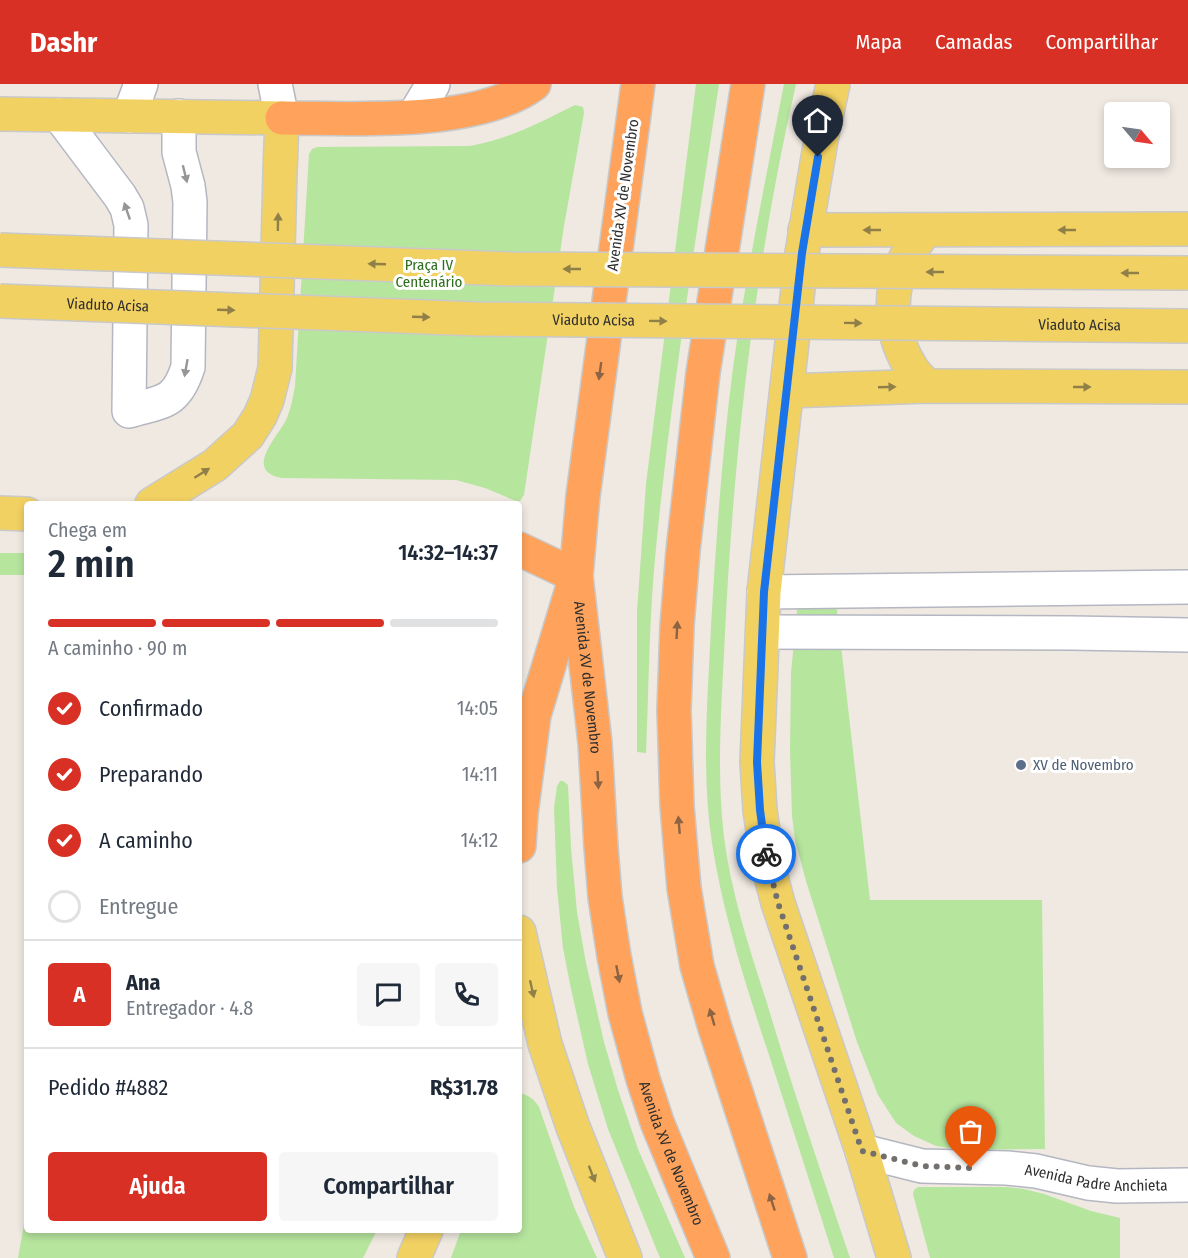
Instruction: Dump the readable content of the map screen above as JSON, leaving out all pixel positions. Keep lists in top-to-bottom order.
{
  "streets": {
    "highway": ["Avenida XV de Novembro"],
    "main road": ["Viaduto Acisa"],
    "street": ["Avenida Padre Anchieta"]
  },
  "parks": ["Praça IV Centenário"],
  "places": ["XV de Novembro"],
  "north": "bottom right",
  "page": {
    "header": "Dashr",
    "nav": ["Mapa", "Camadas", "Compartilhar"],
    "heading": ["2 min", "Chega em", "14:32–14:37"],
    "panel": [
      "Ana",
      "Entregador · 4.8",
      "Pedido #4882",
      "R$31.78"
    ],
    "bar": "A caminho · 90 m",
    "list": [
      ["Confirmado", "14:05"],
      ["Preparando", "14:11"],
      ["A caminho", "14:12"],
      "Entregue"
    ],
    "round": "A",
    "buttons": ["Ajuda", "Compartilhar"]
  }
}
